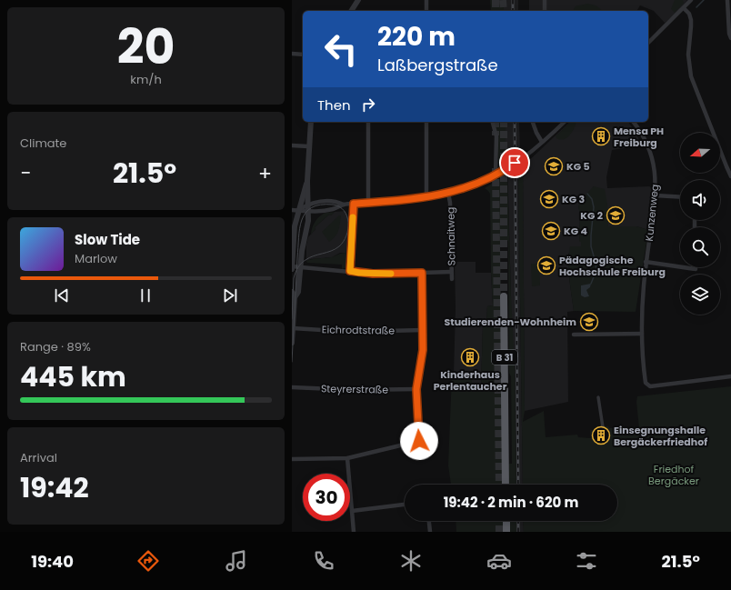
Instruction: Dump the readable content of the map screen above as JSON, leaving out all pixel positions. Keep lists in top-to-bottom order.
{
  "streets": {
    "highway": ["B 31"],
    "street": [
      "Kunzenweg",
      "Schnaitweg",
      "Eichrodtstraße",
      "Steyrerstraße"
    ]
  },
  "parks": ["Friedhof Bergäcker"],
  "places": {
    "building": ["Mensa PH Freiburg", "Kinderhaus Perlentaucher", "Einsegnungshalle Bergäckerfriedhof"],
    "school or university": [
      "KG 5",
      "KG 3",
      "KG 2",
      "KG 4",
      "Pädagogische Hochschule Freiburg",
      "Studierenden-Wohnheim"
    ]
  },
  "north": "left",
  "page": {
    "tile": [
      ["20", "km/h"],
      "Climate",
      ["Range · 89%", "445 km"],
      ["Arrival", "19:42"]
    ],
    "turn": ["220 m", "Laßbergstraße"],
    "then": "Then",
    "heat": ["−", "21.5°", "+"],
    "song": ["Slow Tide", "Marlow"],
    "limit": "30",
    "trip": "19:42 · 2 min · 620 m",
    "tabs": ["19:40", "21.5°"]
  }
}
